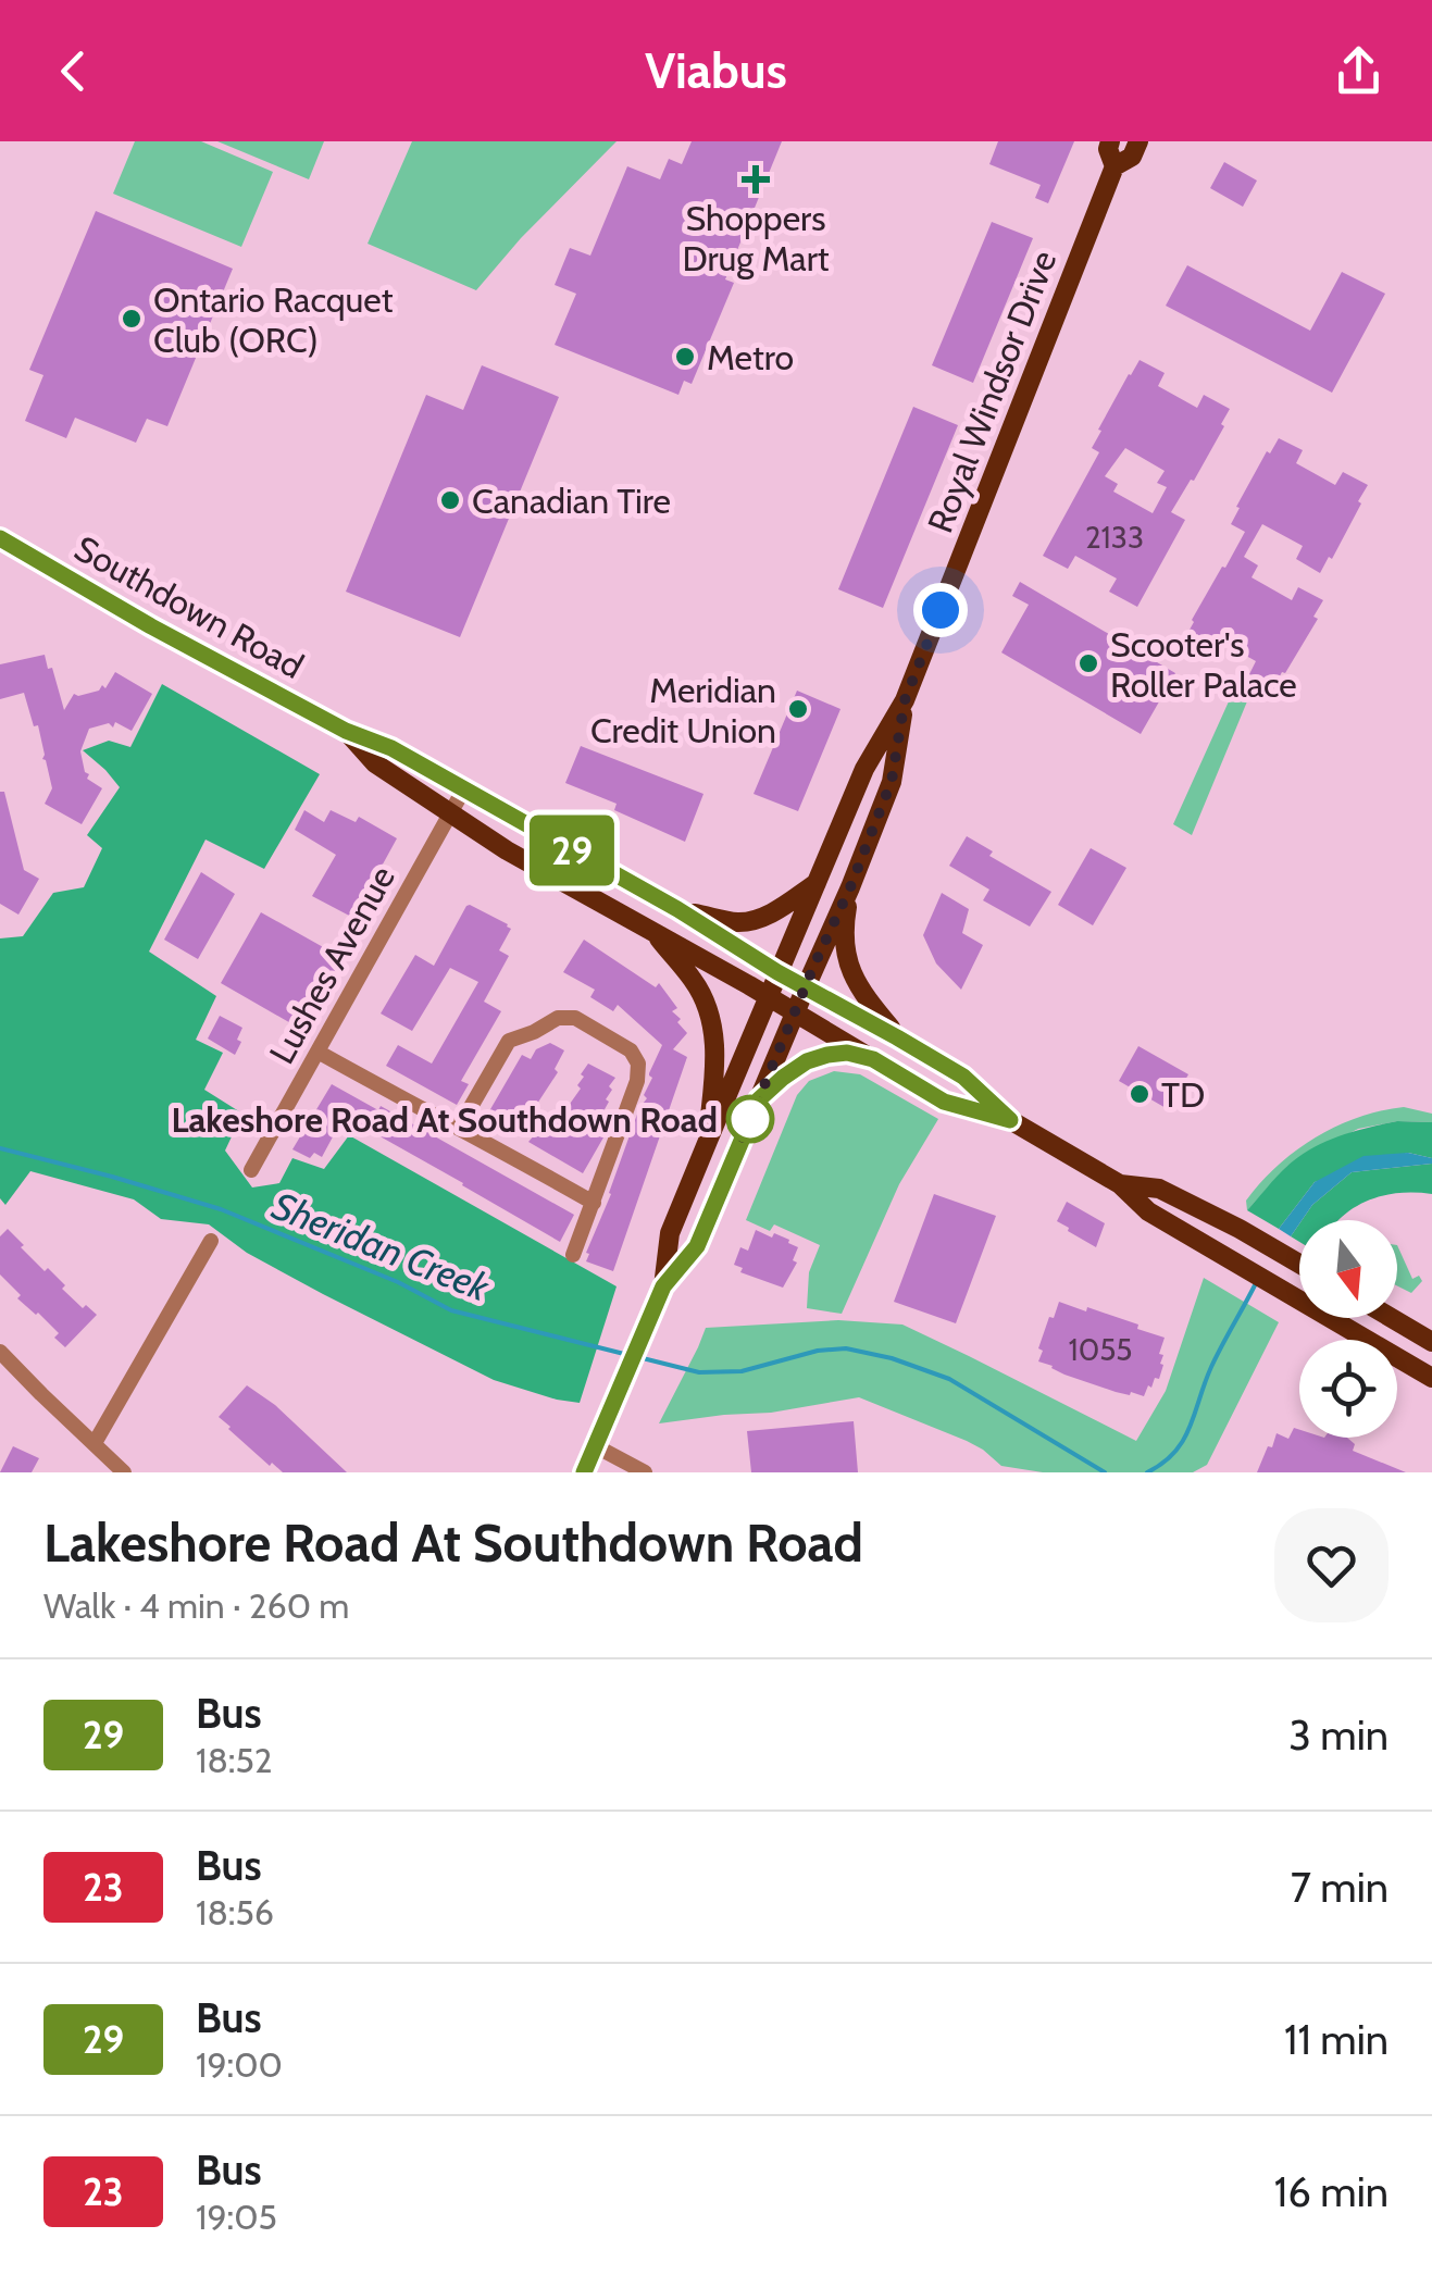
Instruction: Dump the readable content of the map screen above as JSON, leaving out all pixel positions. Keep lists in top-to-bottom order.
{
  "streets": {
    "main road": ["Royal Windsor Drive", "Southdown Road"],
    "street": ["Lushes Avenue"]
  },
  "crossings": [
    ["Royal Windsor Drive", "Southdown Road"],
    ["Southdown Road", "Lushes Avenue"]
  ],
  "water": ["Sheridan Creek"],
  "places": {
    "health": ["Shoppers Drug Mart"],
    "other": [
      "Ontario Racquet Club (ORC)",
      "Metro",
      "Canadian Tire",
      "Scooter's Roller Palace",
      "Meridian Credit Union",
      "TD",
      "Lakeshore Road At Southdown Road"
    ]
  },
  "lines": ["bus line 29"],
  "house_numbers": ["2133", "1055"],
  "north": "bottom",
  "page": {
    "header": "Viabus",
    "on_map": "29",
    "heading": ["Lakeshore Road At Southdown Road", "Walk · 4 min · 260 m"],
    "list": [
      {
        "mark": "29",
        "name": "Bus",
        "note": "18:52",
        "value": "3 min"
      },
      {
        "mark": "23",
        "name": "Bus",
        "note": "18:56",
        "value": "7 min"
      },
      {
        "mark": "29",
        "name": "Bus",
        "note": "19:00",
        "value": "11 min"
      },
      {
        "mark": "23",
        "name": "Bus",
        "note": "19:05",
        "value": "16 min"
      }
    ]
  }
}
